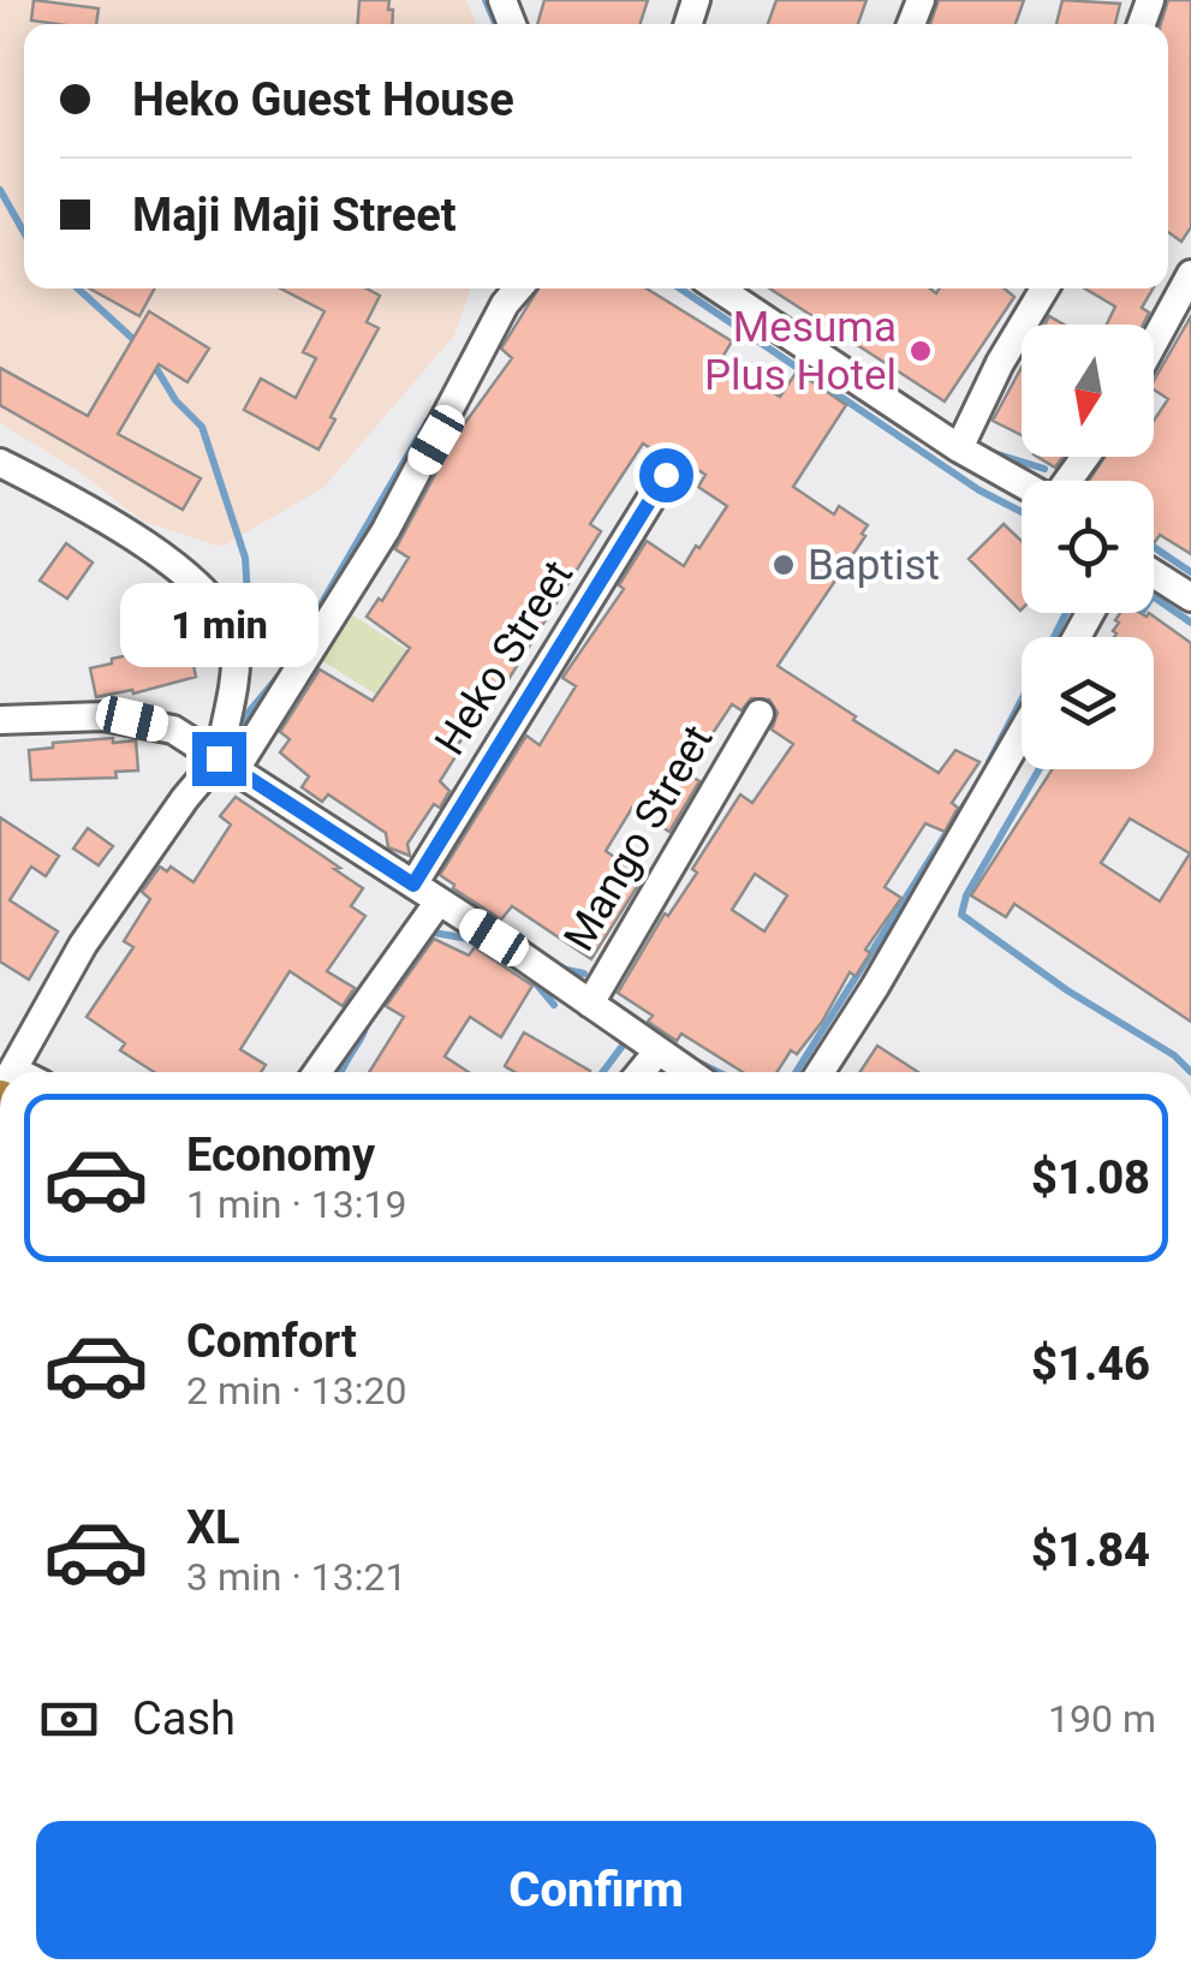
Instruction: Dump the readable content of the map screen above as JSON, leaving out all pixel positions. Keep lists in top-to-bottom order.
{
  "streets": {
    "street": ["Heko Street", "Mango Street"]
  },
  "places": ["Mesuma Plus Hotel", "Baptist"],
  "north": "bottom",
  "page": {
    "banner": ["Heko Guest House", "Maji Maji Street"],
    "bubble": "1 min",
    "list": [
      {
        "name": "Economy",
        "note": "1 min · 13:19",
        "value": "$1.08"
      },
      {
        "name": "Comfort",
        "note": "2 min · 13:20",
        "value": "$1.46"
      },
      {
        "name": "XL",
        "note": "3 min · 13:21",
        "value": "$1.84"
      }
    ],
    "pay": ["Cash", "190 m"],
    "buttons": "Confirm"
  }
}
